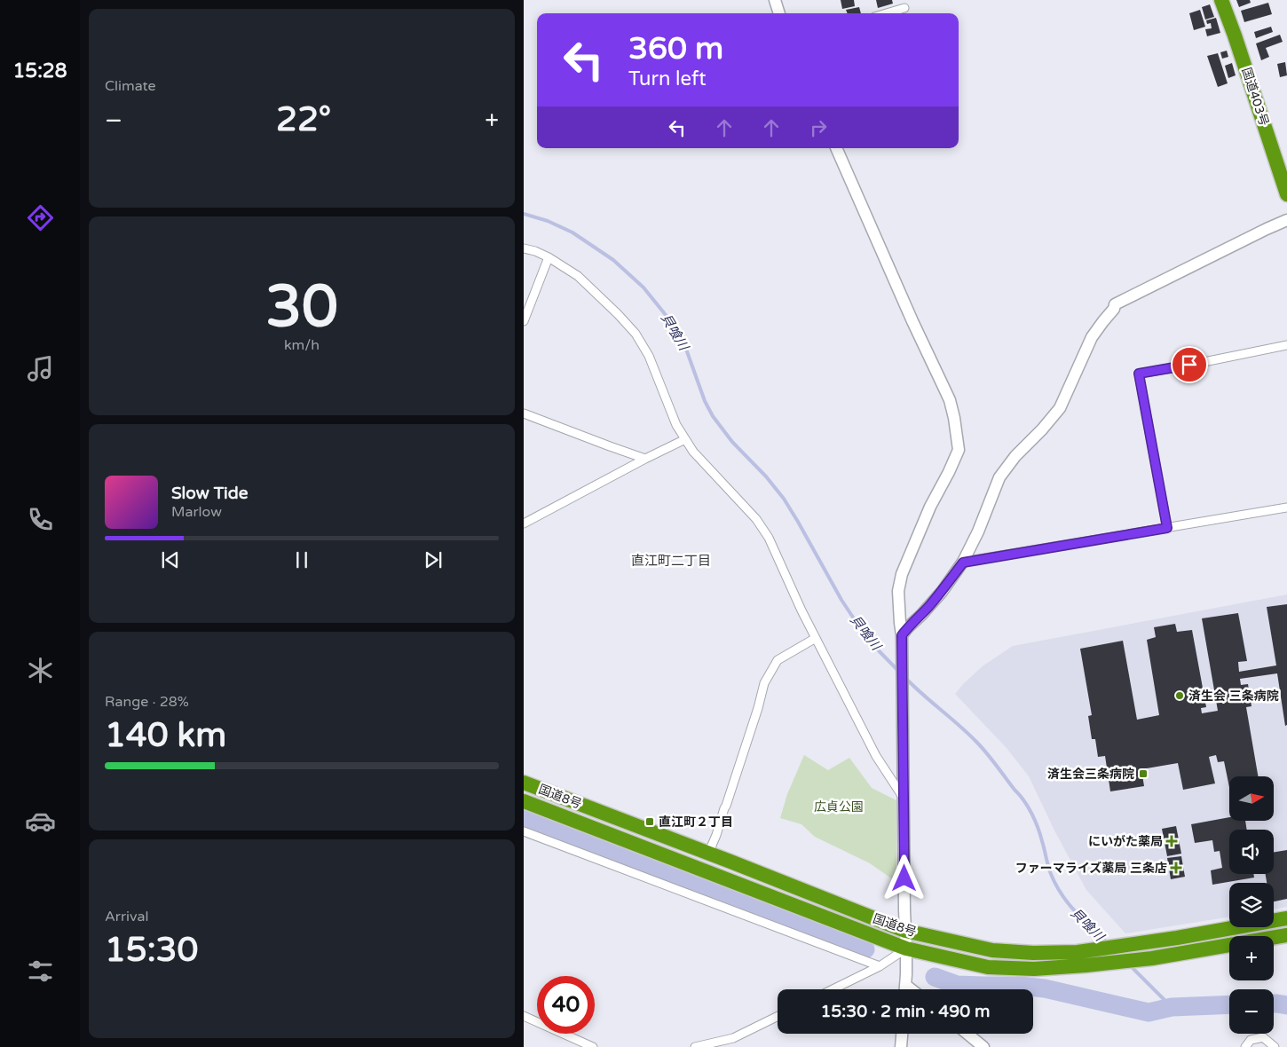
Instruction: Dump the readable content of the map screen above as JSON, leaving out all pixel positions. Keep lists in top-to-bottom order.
{
  "streets": {
    "highway": ["国道403号", "国道8号"]
  },
  "districts": ["直江町二丁目"],
  "water": ["貝喰川"],
  "parks": ["広貞公園"],
  "places": {
    "other": ["済生会 三条病院"],
    "transit": ["済生会三条病院", "直江町２丁目"],
    "health": ["にいがた薬局", "ファーマライズ薬局 三条店"]
  },
  "north": "right",
  "page": {
    "tabs": "15:28",
    "tile": [
      "Climate",
      ["30", "km/h"],
      ["Range · 28%", "140 km"],
      ["Arrival", "15:30"]
    ],
    "turn": ["360 m", "Turn left"],
    "heat": ["−", "22°", "+"],
    "song": ["Slow Tide", "Marlow"],
    "map_buttons": ["+", "−"],
    "limit": "40",
    "trip": "15:30 · 2 min · 490 m"
  }
}
